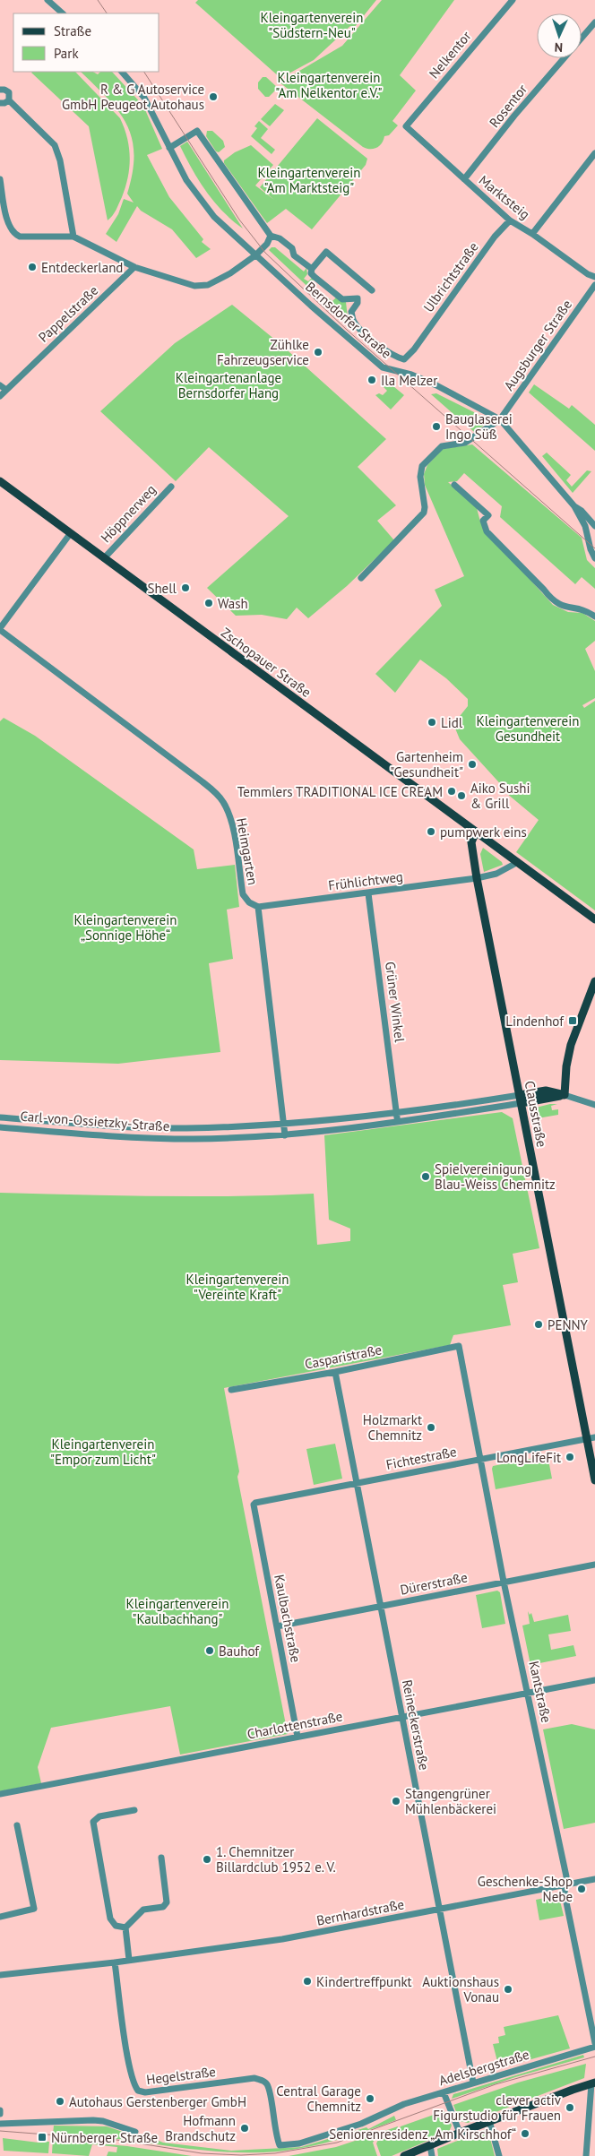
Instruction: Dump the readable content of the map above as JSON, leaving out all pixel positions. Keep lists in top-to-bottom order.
{
  "streets": {
    "main road": ["Zschopauer Straße", "Clausstraße", "Carl-von-Ossietzky-Straße"],
    "street": [
      "Nelkentor",
      "Rosentor",
      "Marktsteig",
      "Ulbrichtstraße",
      "Pappelstraße",
      "Bernsdorfer Straße",
      "Augsburger Straße",
      "Höppnerweg",
      "Heimgarten",
      "Frühlichtweg",
      "Grüner Winkel",
      "Casparistraße",
      "Fichtestraße",
      "Dürerstraße",
      "Kaulbachstraße",
      "Kantstraße",
      "Charlottenstraße",
      "Reineckerstraße",
      "Bernhardstraße",
      "Adelsbergstraße",
      "Hegelstraße"
    ]
  },
  "crossings": [
    ["Nelkentor", "Marktsteig"],
    ["Rosentor", "Marktsteig"],
    ["Marktsteig", "Ulbrichtstraße"],
    ["Ulbrichtstraße", "Bernsdorfer Straße"],
    ["Bernsdorfer Straße", "Augsburger Straße"],
    ["Höppnerweg", "Zschopauer Straße"],
    ["Zschopauer Straße", "Clausstraße"],
    ["Heimgarten", "Frühlichtweg"],
    ["Frühlichtweg", "Grüner Winkel"],
    ["Frühlichtweg", "Clausstraße"],
    ["Grüner Winkel", "Carl-von-Ossietzky-Straße"],
    ["Clausstraße", "Carl-von-Ossietzky-Straße"],
    ["Clausstraße", "Fichtestraße"],
    ["Casparistraße", "Kantstraße"],
    ["Casparistraße", "Reineckerstraße"],
    ["Fichtestraße", "Kaulbachstraße"],
    ["Fichtestraße", "Kantstraße"],
    ["Fichtestraße", "Reineckerstraße"],
    ["Dürerstraße", "Kaulbachstraße"],
    ["Dürerstraße", "Kantstraße"],
    ["Dürerstraße", "Reineckerstraße"],
    ["Kaulbachstraße", "Charlottenstraße"],
    ["Kantstraße", "Charlottenstraße"],
    ["Kantstraße", "Bernhardstraße"],
    ["Charlottenstraße", "Reineckerstraße"],
    ["Reineckerstraße", "Bernhardstraße"],
    ["Reineckerstraße", "Adelsbergstraße"],
    ["Bernhardstraße", "Hegelstraße"],
    ["Adelsbergstraße", "Hegelstraße"]
  ],
  "parks": [
    "Kleingartenverein \"Südstern-Neu\"",
    "Kleingartenverein \"Am Nelkentor e.V.\"",
    "Kleingartenverein \"Am Marktsteig\"",
    "Kleingartenanlage Bernsdorfer Hang",
    "Kleingartenverein Gesundheit",
    "Kleingartenverein „Sonnige Höhe“",
    "Kleingartenverein \"Vereinte Kraft\"",
    "Kleingartenverein \"Empor zum Licht\"",
    "Kleingartenverein \"Kaulbachhang\""
  ],
  "places": {
    "other": [
      "R & G Autoservice GmbH Peugeot Autohaus",
      "Entdeckerland",
      "Zühlke Fahrzeugservice",
      "Ila Melzer",
      "Bauglaserei Ingo Süß",
      "Shell",
      "Wash",
      "Lidl",
      "Gartenheim \"Gesundheit\"",
      "Temmlers TRADITIONAL ICE CREAM",
      "Aiko Sushi & Grill",
      "pumpwerk eins",
      "Spielvereinigung Blau-Weiss Chemnitz",
      "PENNY",
      "Holzmarkt Chemnitz",
      "LongLifeFit",
      "Bauhof",
      "Stangengrüner Mühlenbäckerei",
      "1. Chemnitzer Billardclub 1952 e. V.",
      "Geschenke-Shop Nebe",
      "Kindertreffpunkt",
      "Auktionshaus Vonau",
      "Central Garage Chemnitz",
      "Autohaus Gerstenberger GmbH",
      "clever activ Figurstudio für Frauen",
      "Hofmann Brandschutz",
      "Seniorenresidenz „Am Kirschhof“"
    ],
    "transit": ["Lindenhof", "Nürnberger Straße"]
  },
  "legend": ["Straße", "Park"],
  "north": "bottom"
}
